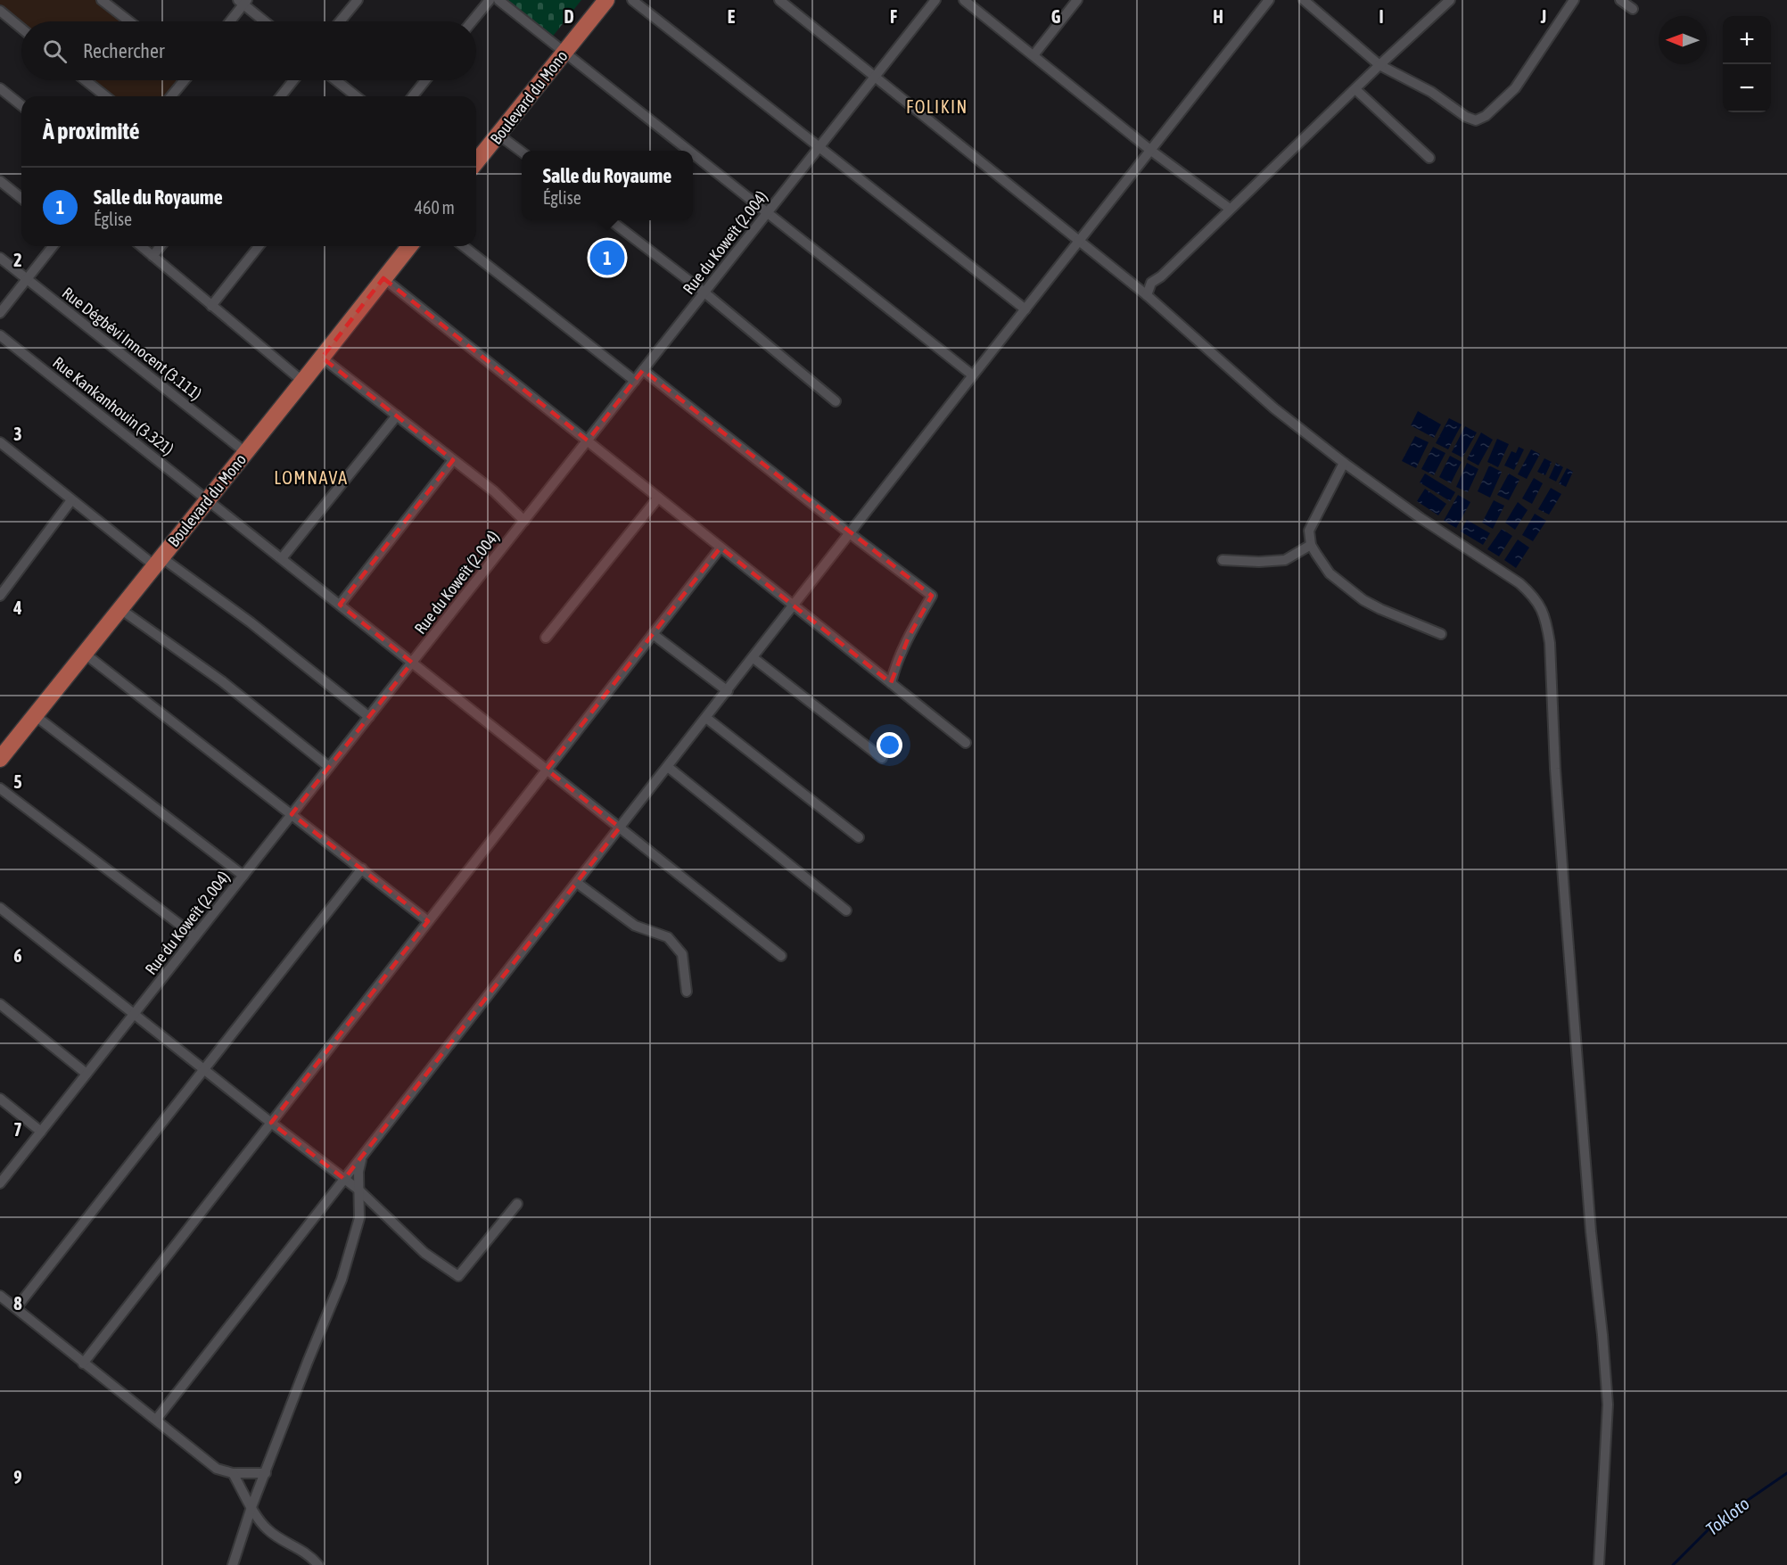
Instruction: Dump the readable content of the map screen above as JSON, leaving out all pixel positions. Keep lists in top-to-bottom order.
{
  "streets": {
    "main road": ["Boulevard du Mono"],
    "street": ["Rue du Koweït (2.004)", "Rue Dégbévi Innocent (3.111)", "Rue Kankanhouin (3.321)"]
  },
  "crossings": [
    ["Boulevard du Mono", "Rue Dégbévi Innocent (3.111)"],
    ["Boulevard du Mono", "Rue Kankanhouin (3.321)"],
    ["Rue du Koweït (2.004)", "Rue Kankanhouin (3.321)"]
  ],
  "districts": ["FOLIKIN", "LOMNAVA"],
  "water": ["Tokloto"],
  "north": "left",
  "page": {
    "map_buttons": ["+", "−"],
    "search": "Rechercher",
    "heading": "À proximité",
    "popup": ["Salle du Royaume", "Église"],
    "list": [
      {
        "mark": "1",
        "name": "Salle du Royaume",
        "note": "Église",
        "value": "460 m"
      }
    ],
    "pins": "1"
  },
  "grid": {
    "columns": [
      "D",
      "E",
      "F",
      "G",
      "H",
      "I",
      "J"
    ],
    "rows": [
      "2",
      "3",
      "4",
      "5",
      "6",
      "7",
      "8",
      "9"
    ]
  }
}
